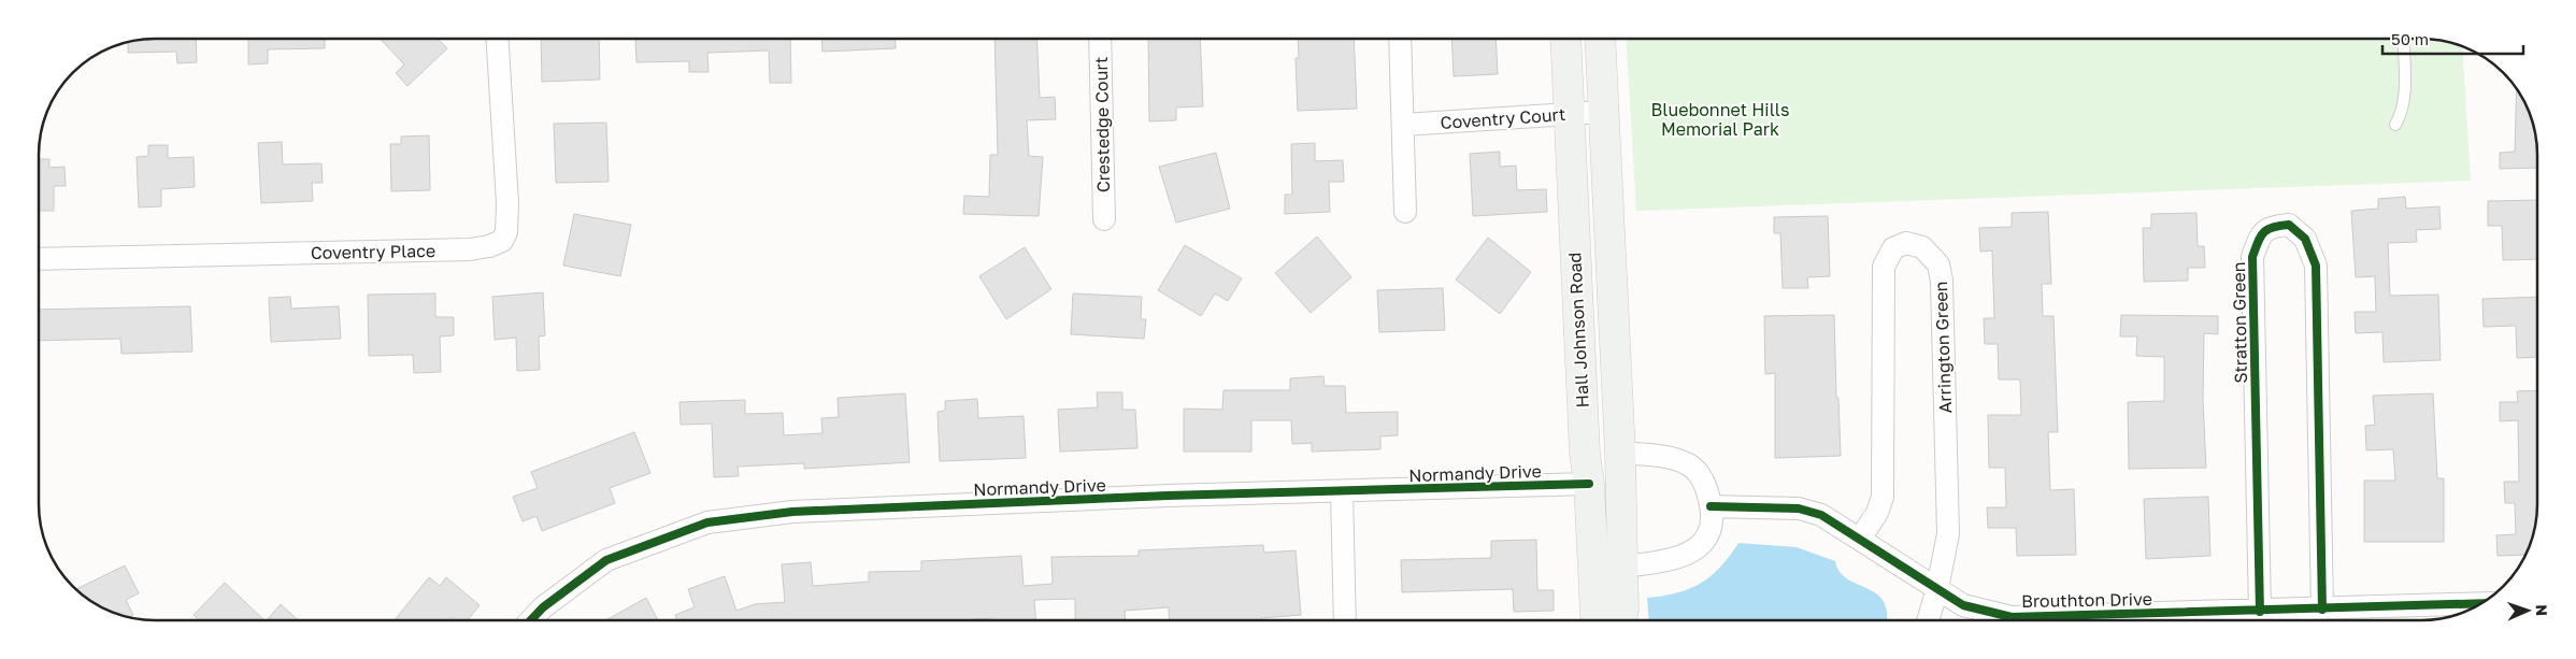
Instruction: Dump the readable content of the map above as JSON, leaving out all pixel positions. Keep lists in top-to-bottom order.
{
  "streets": {
    "main road": ["Hall Johnson Road"],
    "street": [
      "Coventry Court",
      "Crestedge Court",
      "Coventry Place",
      "Stratton Green",
      "Arrington Green",
      "Normandy Drive",
      "Brouthton Drive"
    ]
  },
  "crossings": [
    ["Coventry Court", "Hall Johnson Road"],
    ["Stratton Green", "Brouthton Drive"],
    ["Hall Johnson Road", "Normandy Drive"],
    ["Arrington Green", "Brouthton Drive"]
  ],
  "parks": ["Bluebonnet Hills Memorial Park"],
  "scale_bar": "50 m",
  "north": "right"
}
